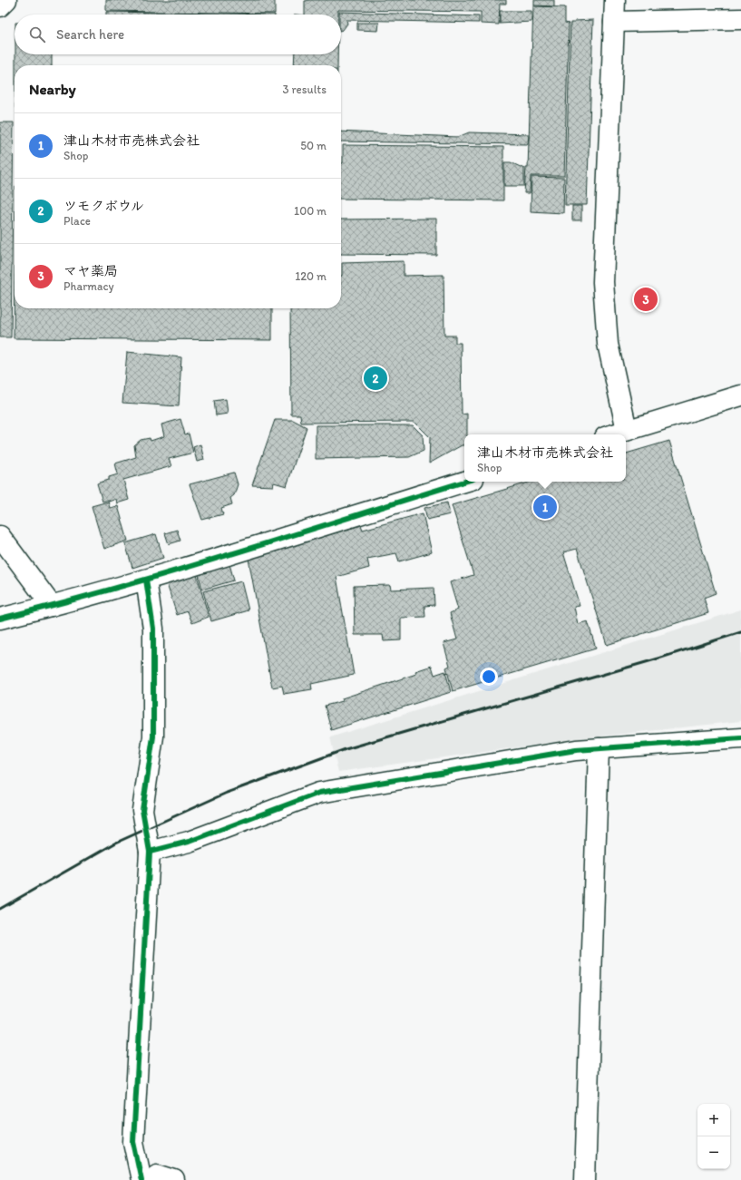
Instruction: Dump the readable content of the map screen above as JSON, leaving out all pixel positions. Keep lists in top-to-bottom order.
{
  "page": {
    "search": "Search here",
    "heading": ["Nearby", "3 results"],
    "list": [
      {
        "mark": "1",
        "name": "津山木材市売株式会社",
        "note": "Shop",
        "value": "50 m"
      },
      {
        "mark": "2",
        "name": "ツモクボウル",
        "note": "Place",
        "value": "100 m"
      },
      {
        "mark": "3",
        "name": "マヤ薬局",
        "note": "Pharmacy",
        "value": "120 m"
      }
    ],
    "pins": ["3", "2", "1"],
    "popup": ["津山木材市売株式会社", "Shop"],
    "map_buttons": ["+", "−"]
  }
}
